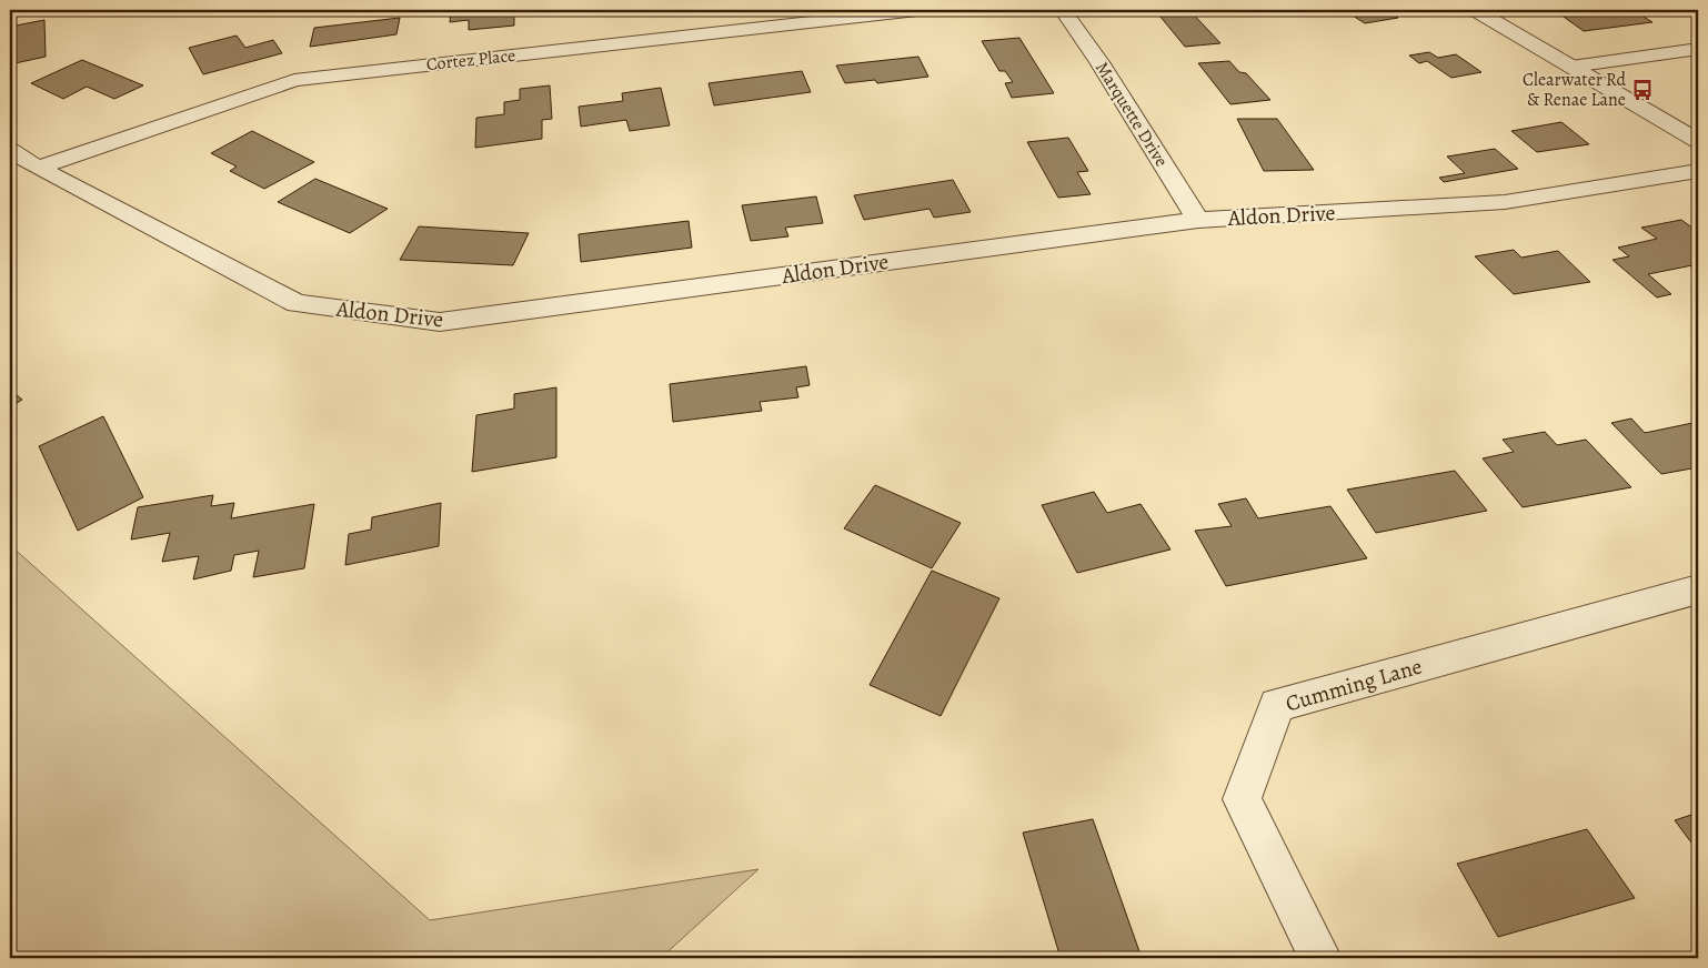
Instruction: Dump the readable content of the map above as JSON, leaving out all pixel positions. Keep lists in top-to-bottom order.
{
  "streets": {
    "street": [
      "Cortez Place",
      "Marquette Drive",
      "Aldon Drive",
      "Cumming Lane"
    ]
  },
  "crossings": [
    ["Cortez Place", "Aldon Drive"],
    ["Marquette Drive", "Aldon Drive"]
  ],
  "places": {
    "bus stop": ["Clearwater Rd & Renae Lane"]
  }
}
